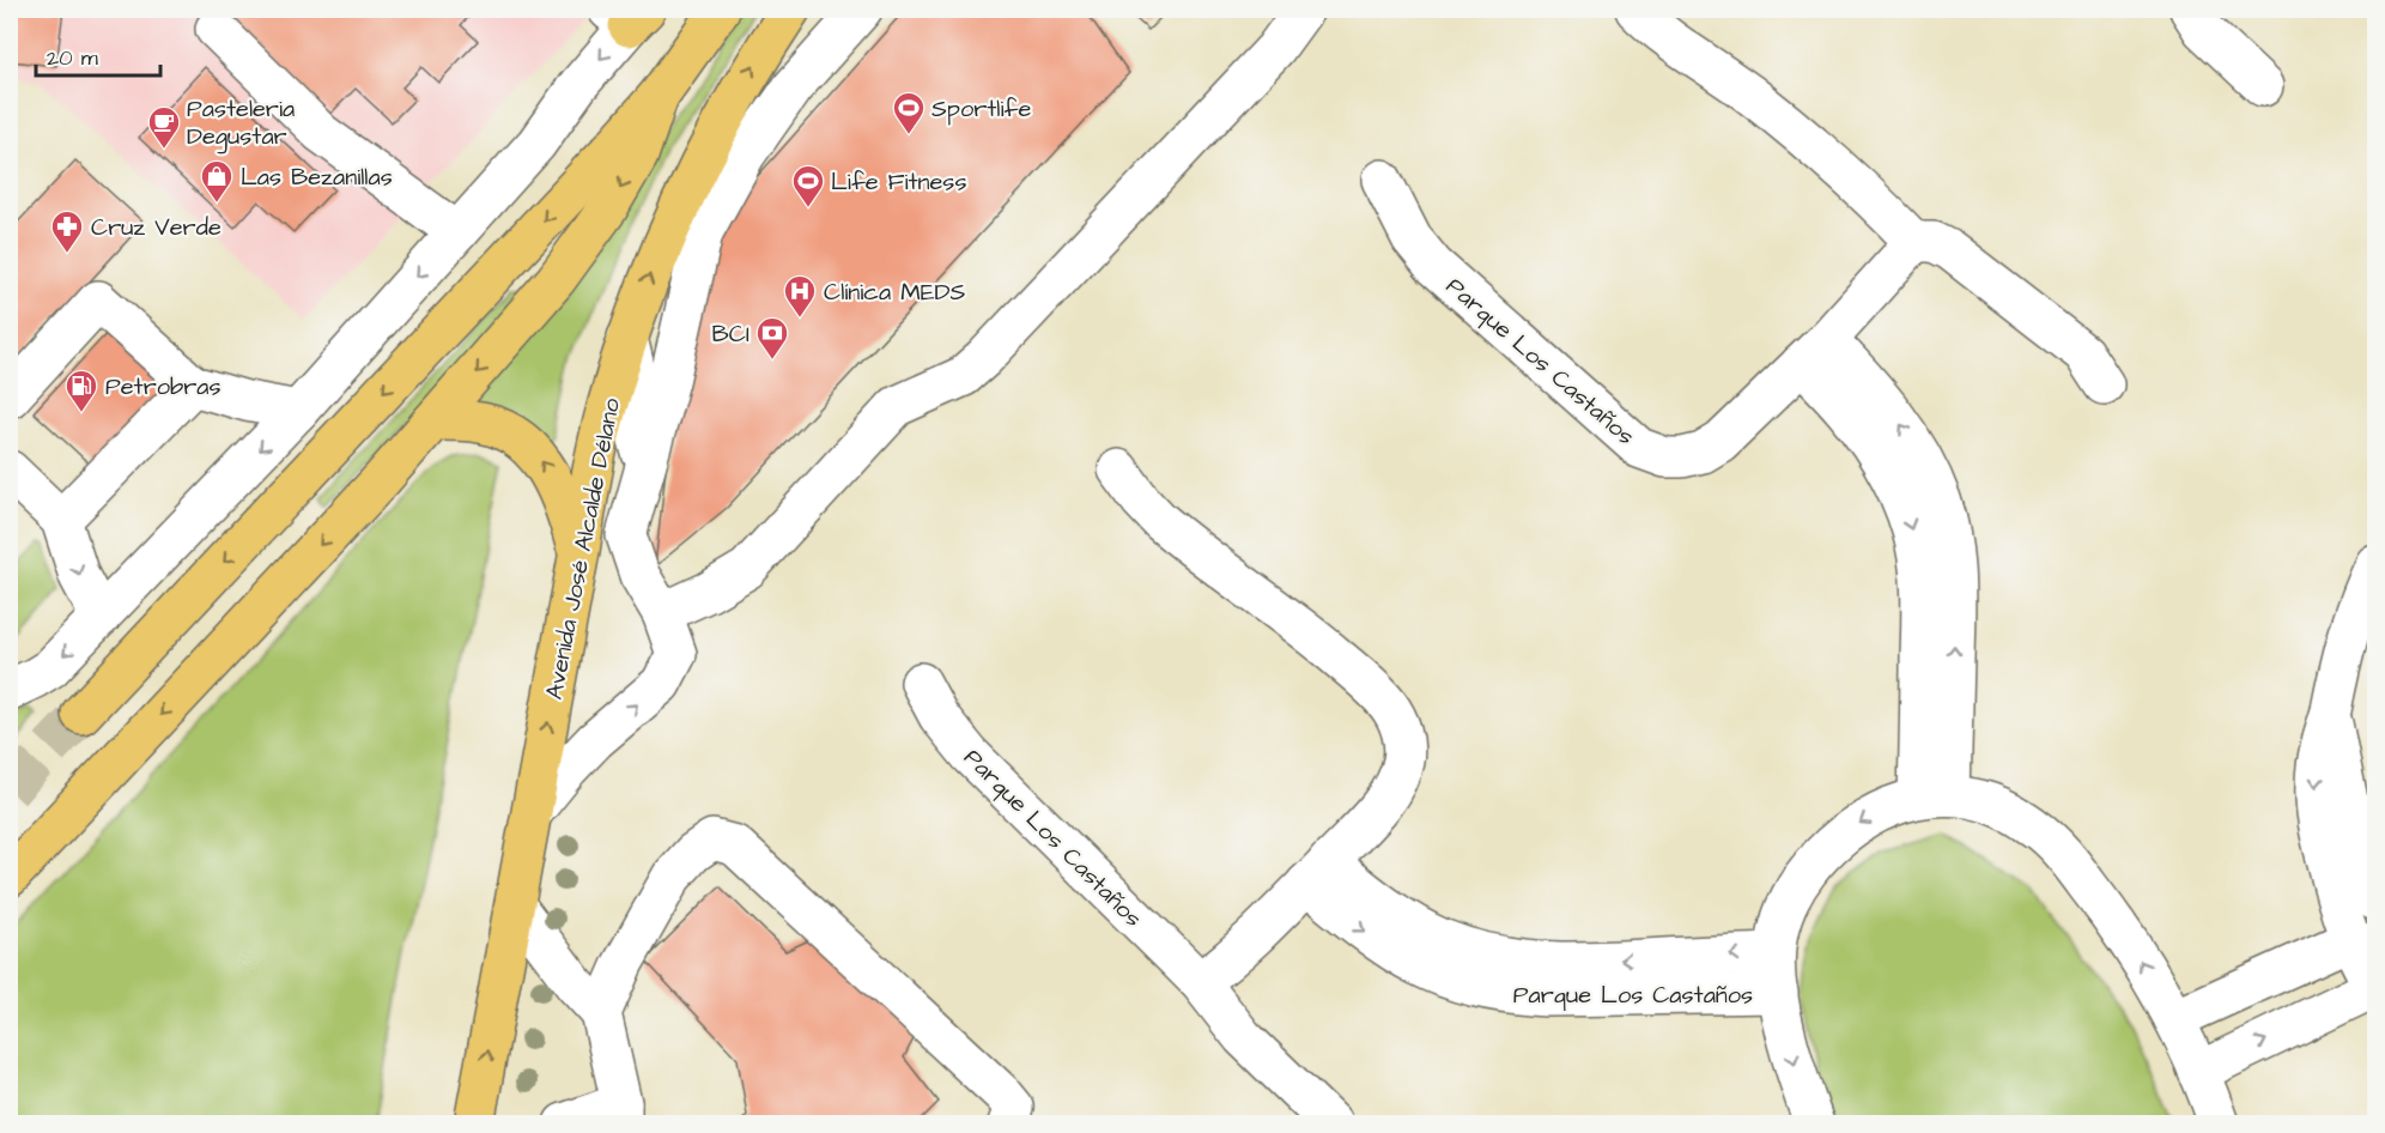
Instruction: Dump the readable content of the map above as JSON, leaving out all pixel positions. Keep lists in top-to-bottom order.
{
  "streets": {
    "main road": ["Avenida José Alcalde Délano"],
    "street": ["Parque Los Castaños"]
  },
  "places": {
    "sports": ["Sportlife", "Life Fitness"],
    "cafe": ["Pasteleria Degustar"],
    "shop": ["Las Bezanillas"],
    "pharmacy": ["Cruz Verde"],
    "hospital": ["Clínica MEDS"],
    "bank": ["BCI"],
    "fuel station": ["Petrobras"]
  },
  "scale_bar": "20 m"
}
